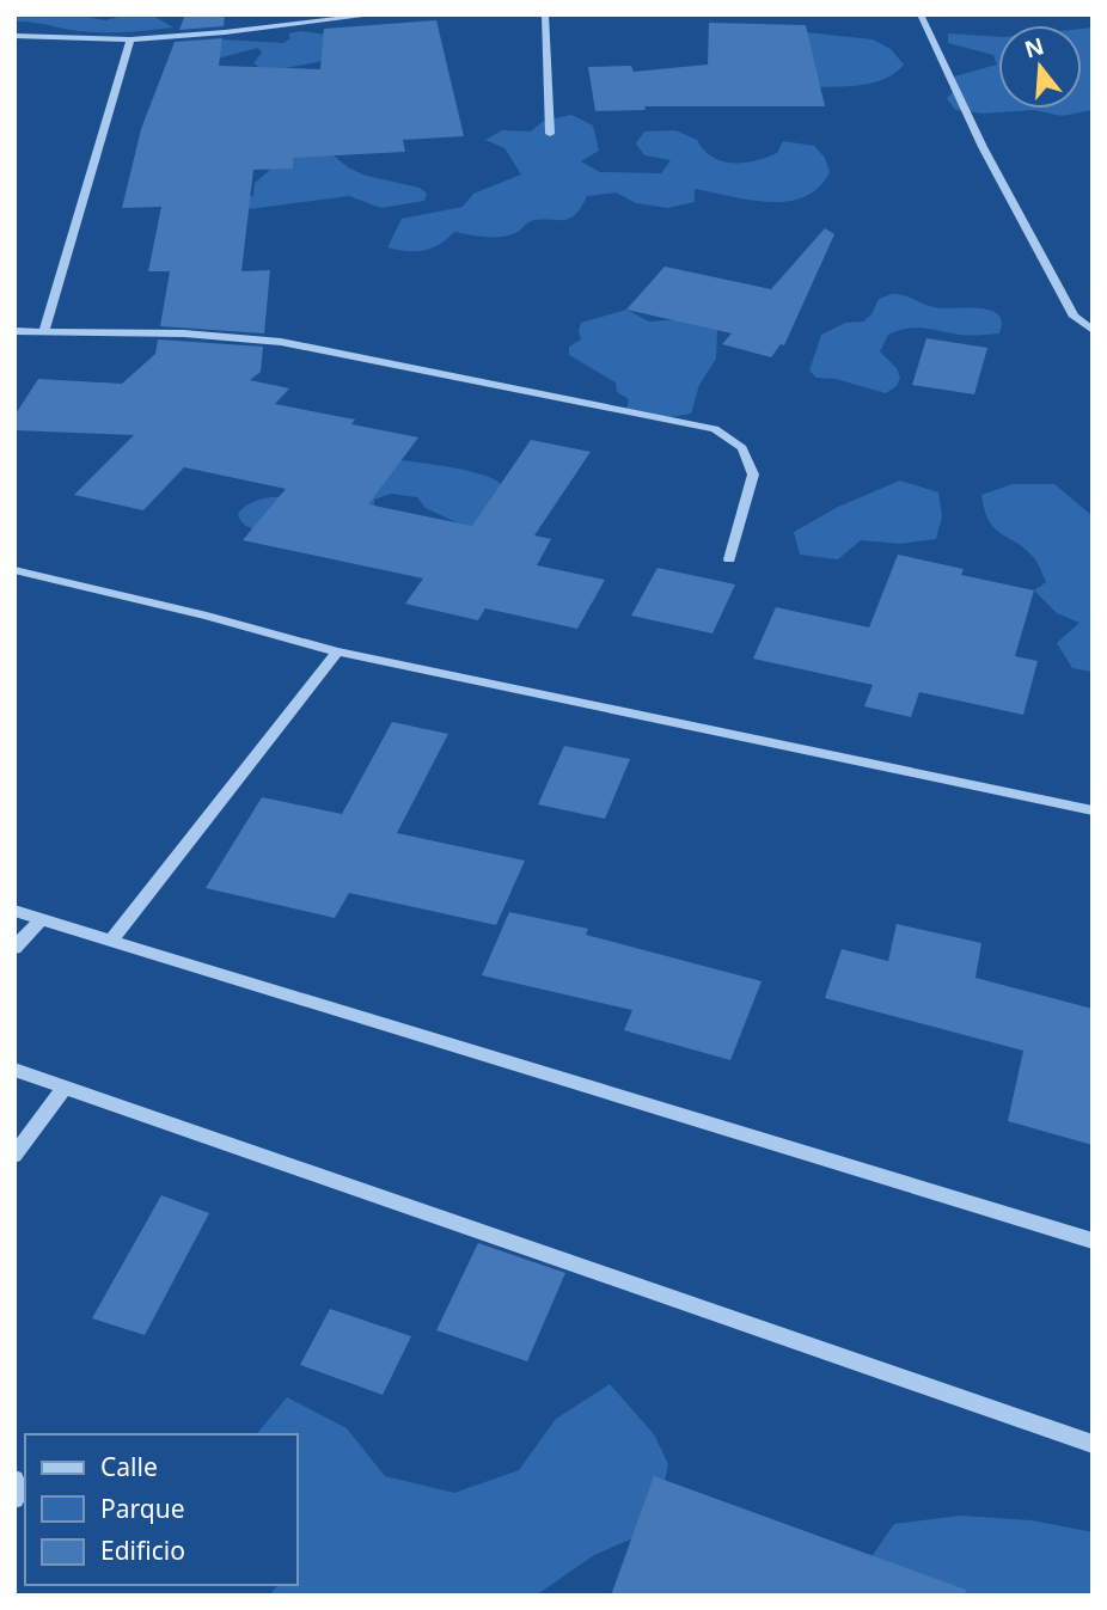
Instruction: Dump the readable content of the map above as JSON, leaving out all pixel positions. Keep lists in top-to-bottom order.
{
  "legend": ["Calle", "Parque", "Edificio"],
  "north": "top"
}
